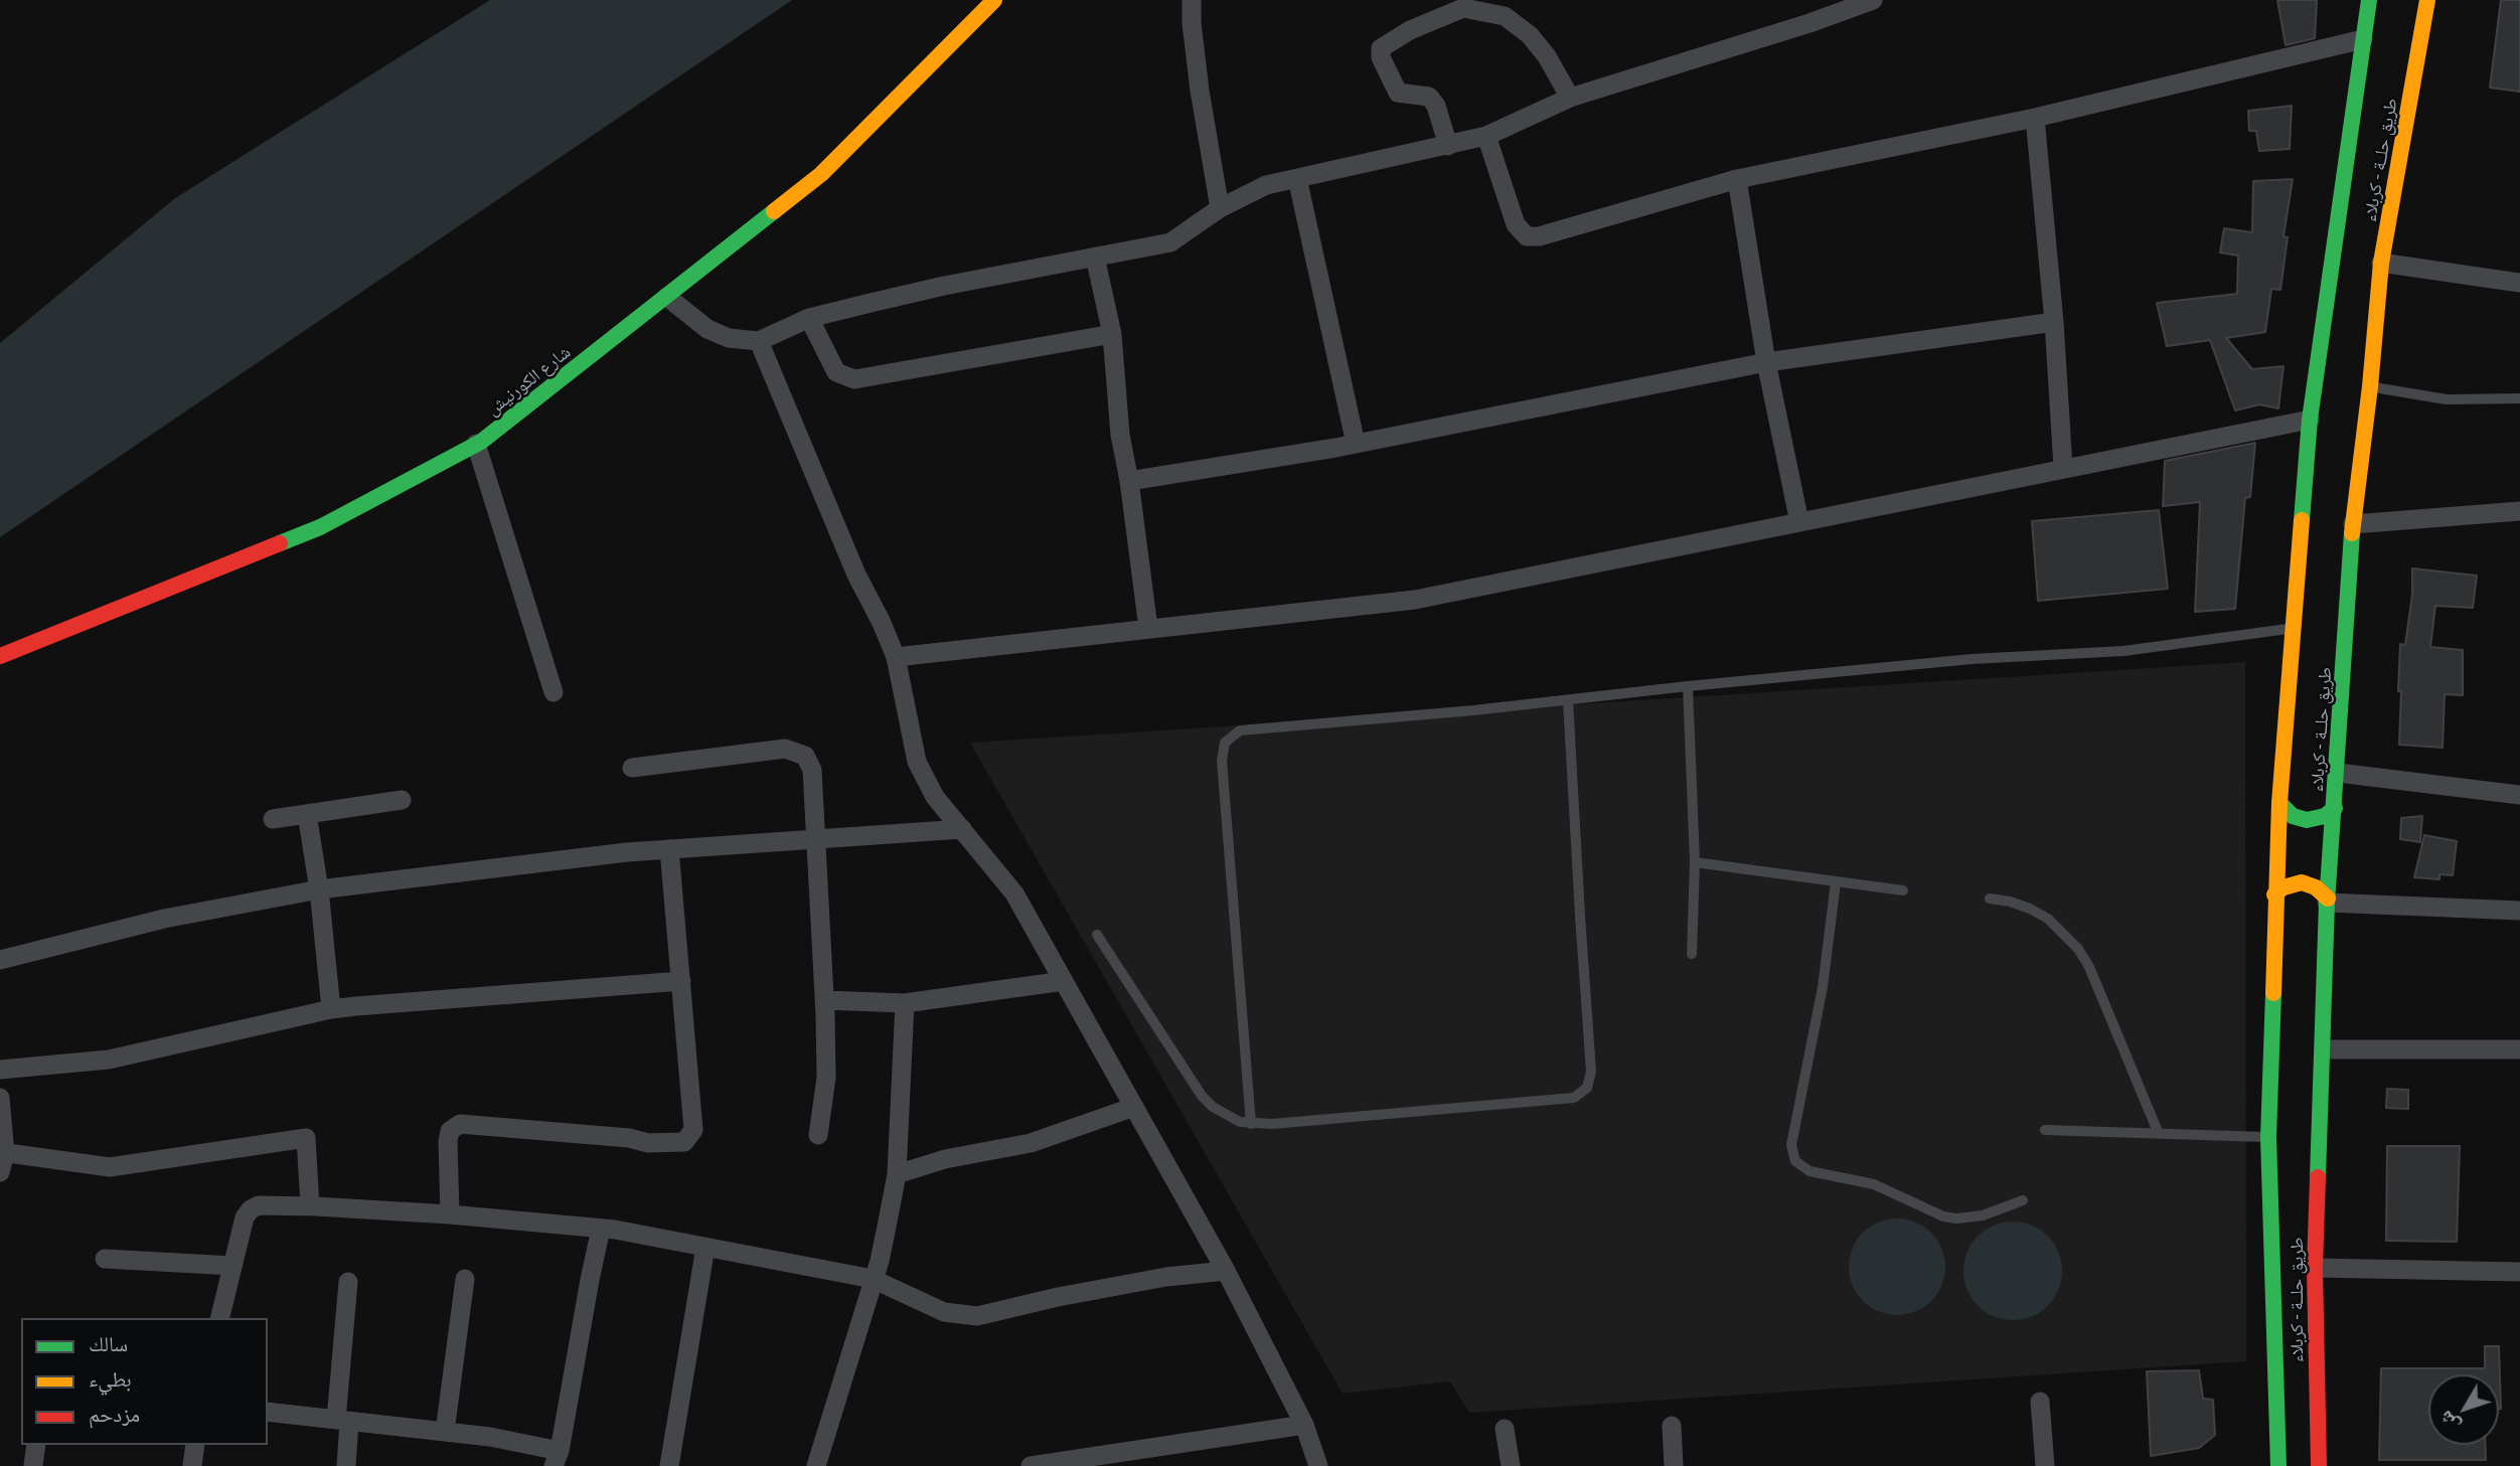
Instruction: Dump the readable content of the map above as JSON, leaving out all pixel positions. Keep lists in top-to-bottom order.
{
  "streets": {
    "main road": ["طريق حلــة - كربلاء", "شارع الكورنيش"]
  },
  "legend": ["سالك", "بطيء", "مزدحم"],
  "north": "bottom left"
}
